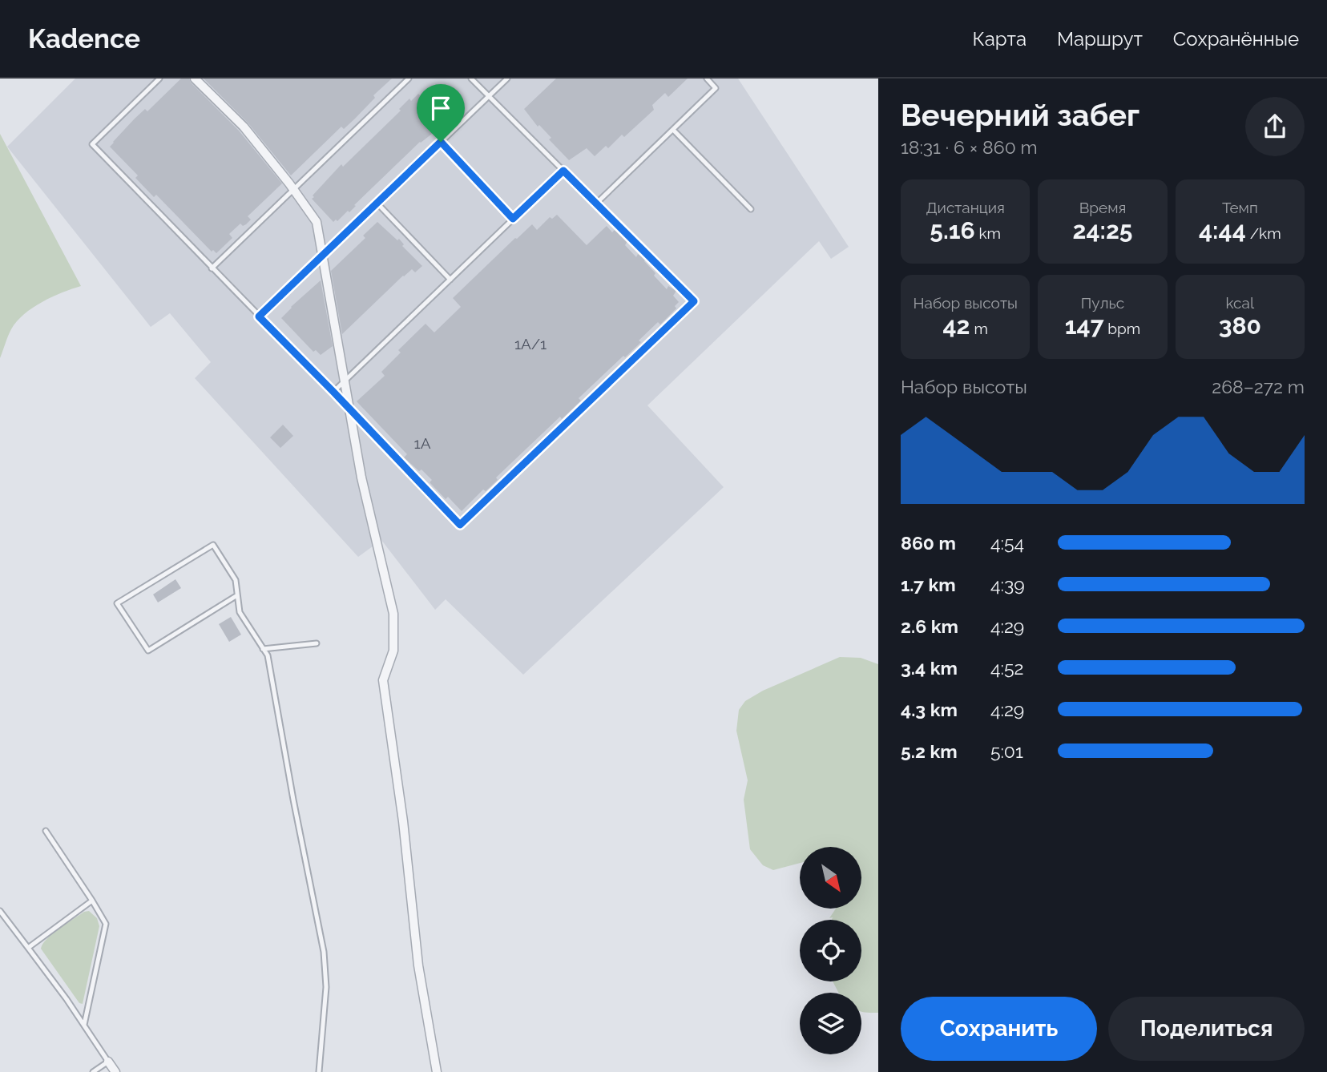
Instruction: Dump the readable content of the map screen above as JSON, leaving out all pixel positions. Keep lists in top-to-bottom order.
{
  "house_numbers": ["1А/1", "1А"],
  "north": "bottom right",
  "page": {
    "header": "Kadence",
    "nav": ["Карта", "Маршрут", "Сохранённые"],
    "heading": ["Вечерний забег", "18:31 · 6 × 860 m"],
    "stats": [
      ["Дистанция", "5.16 km"],
      ["Время", "24:25"],
      ["Темп", "4:44 /km"],
      ["Набор высоты", "42 m"],
      ["Пульс", "147 bpm"],
      ["kcal", "380"]
    ],
    "chart": ["Набор высоты", "268–272 m"],
    "list": [
      {
        "name": "860 m",
        "note": "4:54"
      },
      {
        "name": "1.7 km",
        "note": "4:39"
      },
      {
        "name": "2.6 km",
        "note": "4:29"
      },
      {
        "name": "3.4 km",
        "note": "4:52"
      },
      {
        "name": "4.3 km",
        "note": "4:29"
      },
      {
        "name": "5.2 km",
        "note": "5:01"
      }
    ],
    "buttons": ["Сохранить", "Поделиться"]
  }
}
